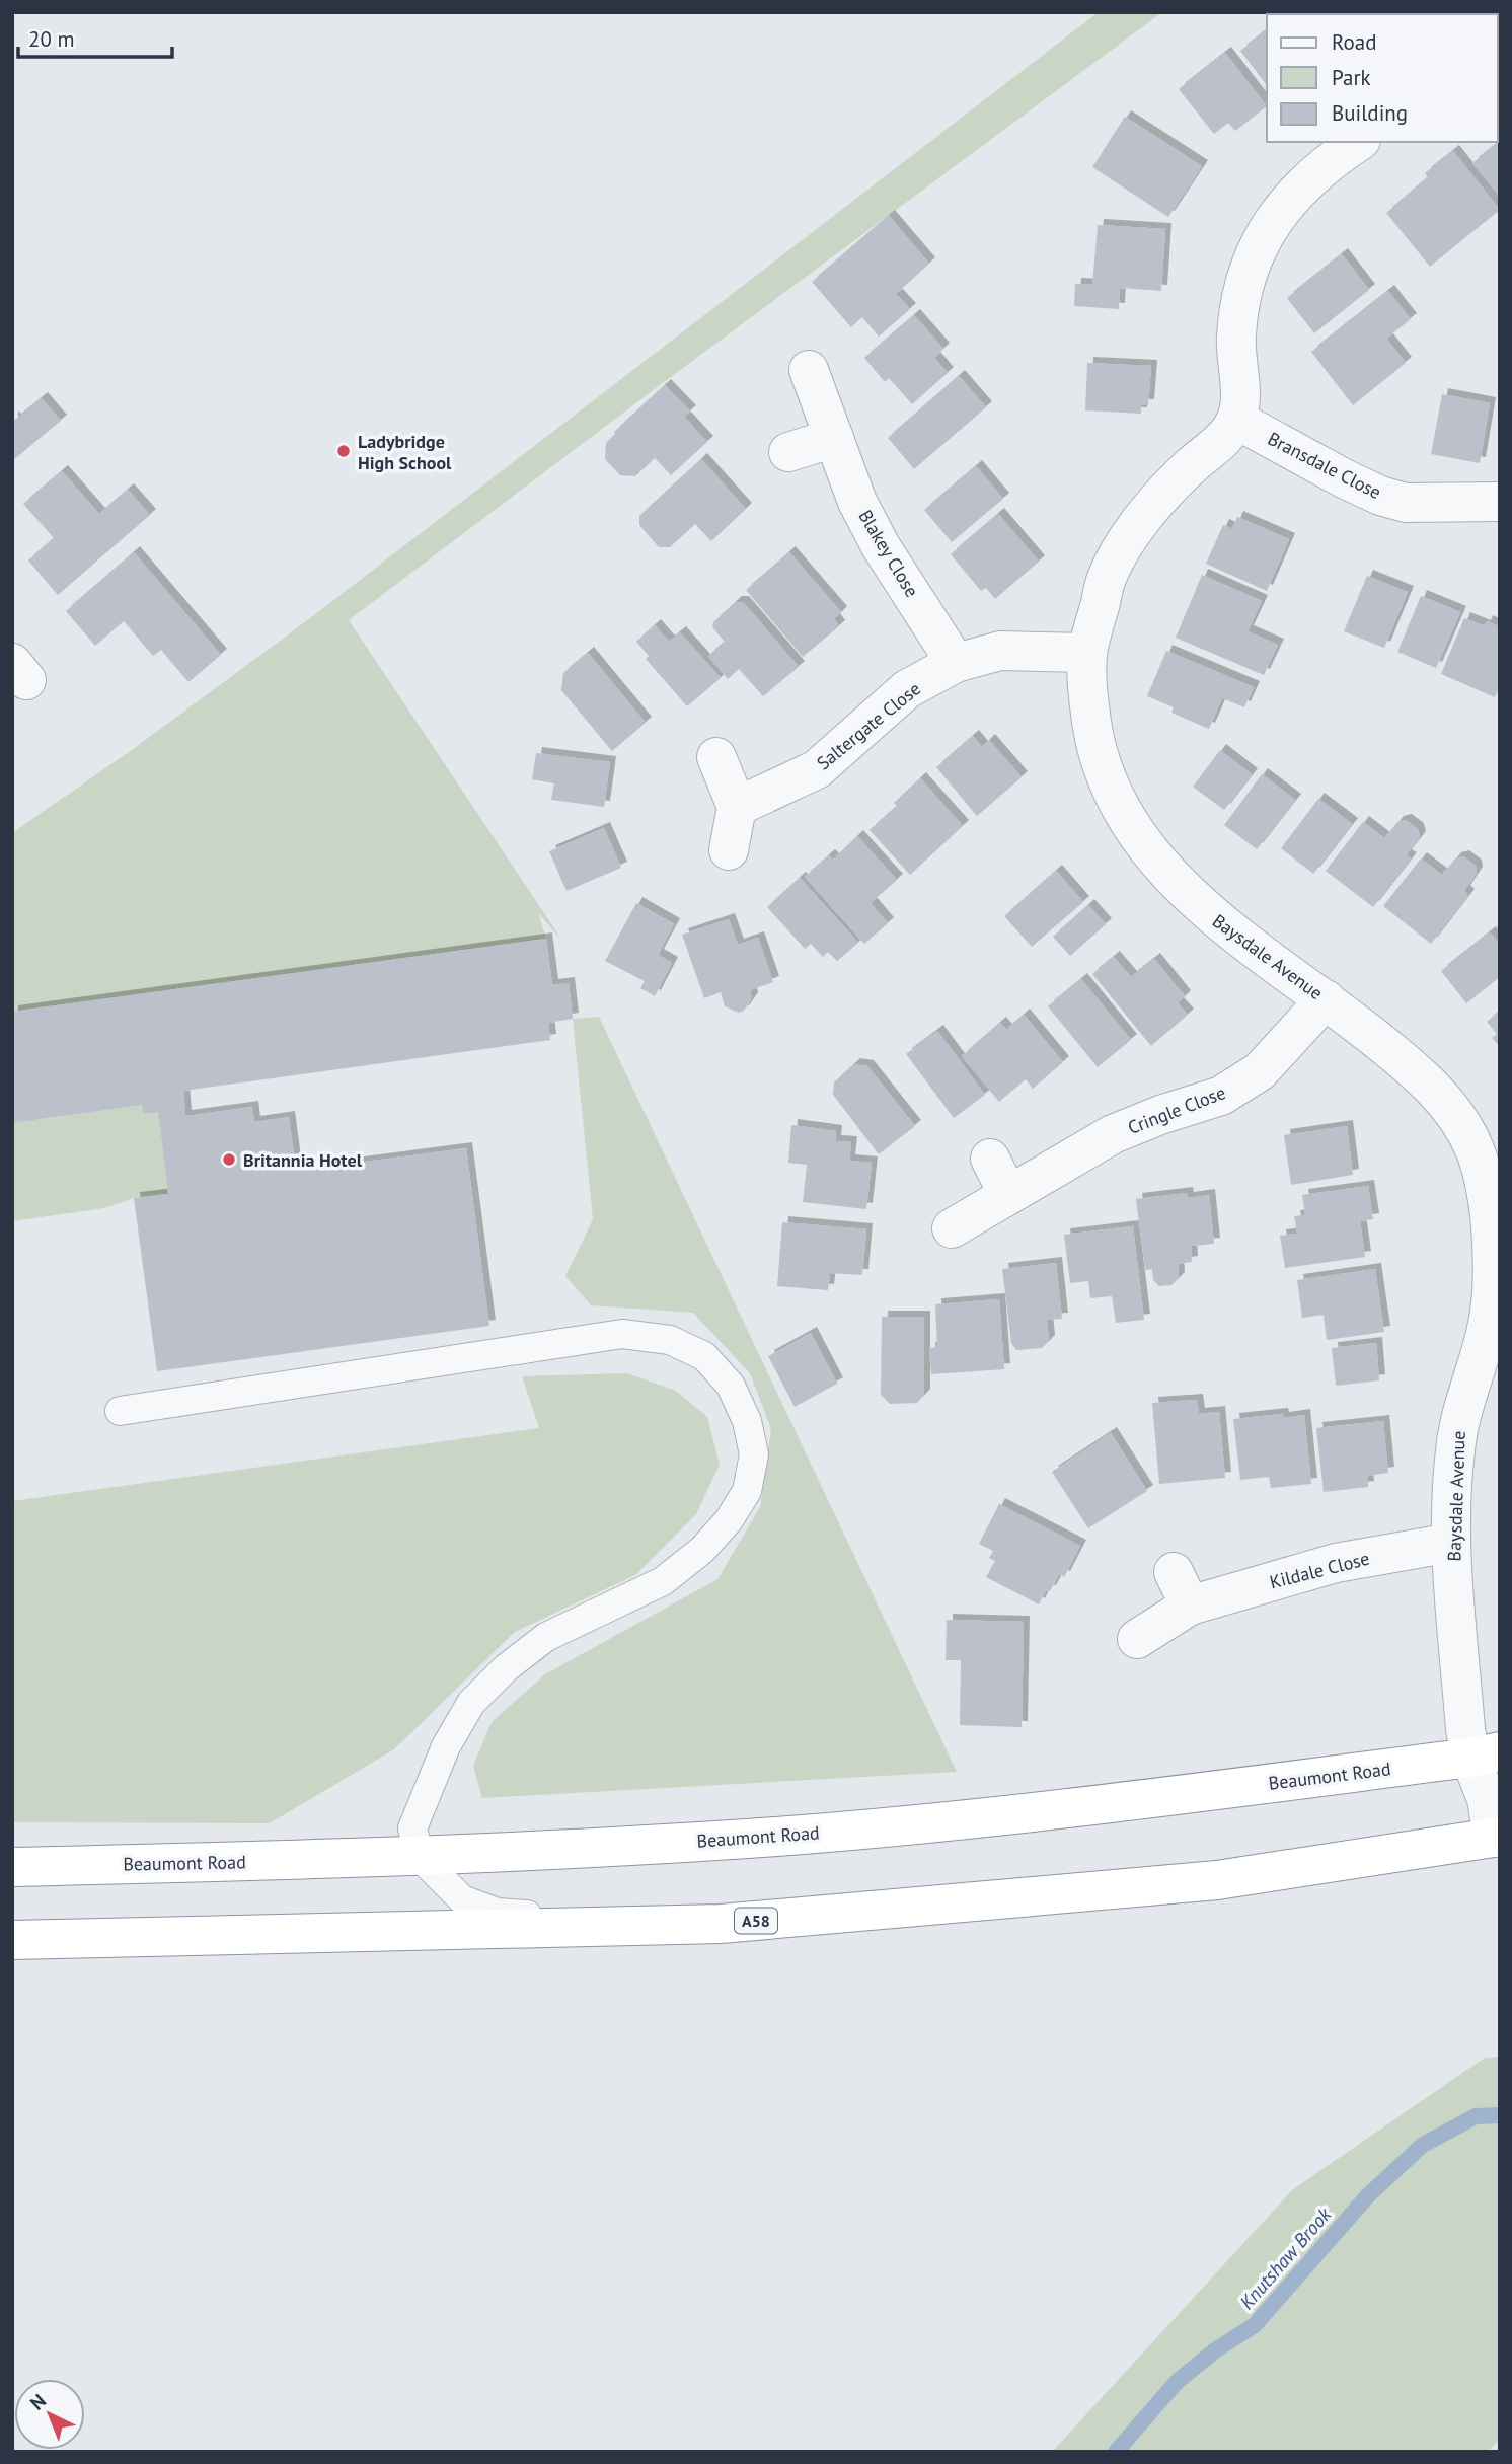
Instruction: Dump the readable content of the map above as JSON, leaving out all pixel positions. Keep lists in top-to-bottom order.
{
  "streets": {
    "highway": ["Beaumont Road", "A58"],
    "street": [
      "Bransdale Close",
      "Blakey Close",
      "Saltergate Close",
      "Baysdale Avenue",
      "Cringle Close",
      "Kildale Close"
    ]
  },
  "crossings": [
    ["Bransdale Close", "Baysdale Avenue"],
    ["Blakey Close", "Saltergate Close"],
    ["Saltergate Close", "Baysdale Avenue"],
    ["Baysdale Avenue", "Cringle Close"],
    ["Baysdale Avenue", "Kildale Close"],
    ["Baysdale Avenue", "Beaumont Road"],
    ["Baysdale Avenue", "A58"]
  ],
  "water": ["Knutshaw Brook"],
  "places": ["Ladybridge High School", "Britannia Hotel"],
  "legend": ["Road", "Park", "Building"],
  "scale_bar": "20 m",
  "north": "top left"
}
